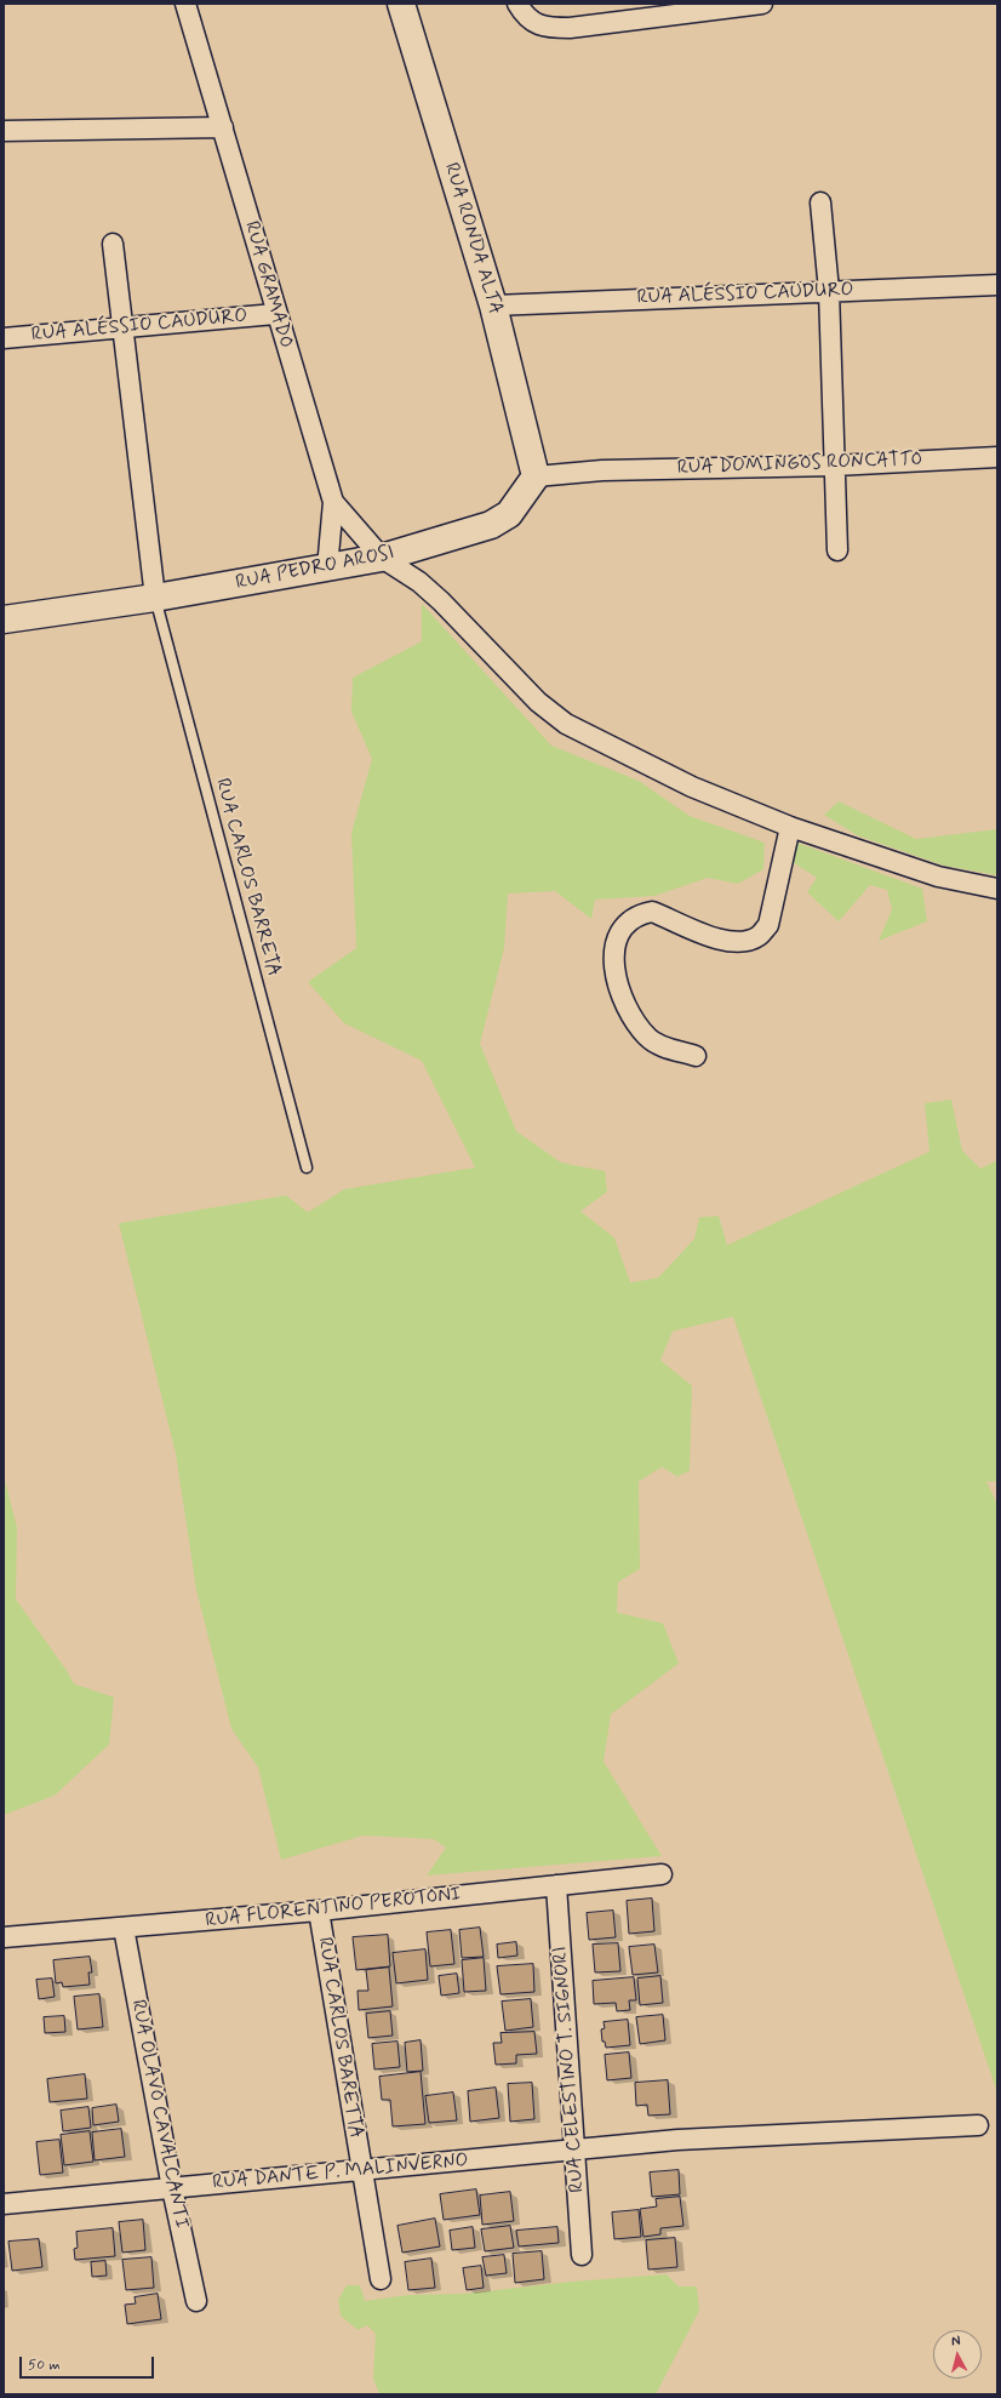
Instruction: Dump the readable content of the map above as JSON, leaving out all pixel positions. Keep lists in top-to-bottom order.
{
  "streets": {
    "street": [
      "RUA RONDA ALTA",
      "RUA GRAMADO",
      "RUA ALÉSSIO CAUDURO",
      "RUA DOMINGOS RONCATTO",
      "RUA PEDRO AROSI",
      "RUA FLORENTINO PEROTONI",
      "RUA CARLOS BARETTA",
      "RUA CELESTINO T. SIGNORI",
      "RUA OLAVO CAVALCANTI",
      "RUA DANTE P. MALINVERNO"
    ],
    "lane": ["RUA CARLOS BARRETA"]
  },
  "crossings": [
    ["RUA RONDA ALTA", "RUA ALÉSSIO CAUDURO"],
    ["RUA RONDA ALTA", "RUA DOMINGOS RONCATTO"],
    ["RUA RONDA ALTA", "RUA PEDRO AROSI"],
    ["RUA GRAMADO", "RUA ALÉSSIO CAUDURO"],
    ["RUA GRAMADO", "RUA PEDRO AROSI"],
    ["RUA DOMINGOS RONCATTO", "RUA PEDRO AROSI"],
    ["RUA PEDRO AROSI", "RUA CARLOS BARRETA"],
    ["RUA FLORENTINO PEROTONI", "RUA CARLOS BARETTA"],
    ["RUA FLORENTINO PEROTONI", "RUA CELESTINO T. SIGNORI"],
    ["RUA FLORENTINO PEROTONI", "RUA OLAVO CAVALCANTI"],
    ["RUA CARLOS BARETTA", "RUA DANTE P. MALINVERNO"],
    ["RUA CELESTINO T. SIGNORI", "RUA DANTE P. MALINVERNO"],
    ["RUA OLAVO CAVALCANTI", "RUA DANTE P. MALINVERNO"]
  ],
  "scale_bar": "50 m",
  "north": "top"
}
